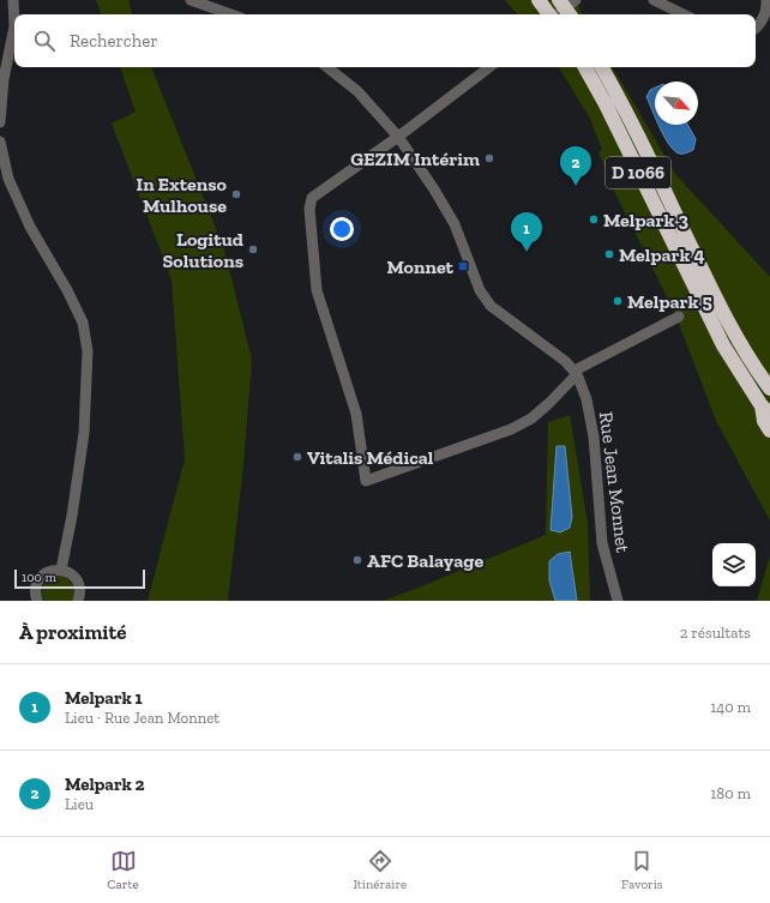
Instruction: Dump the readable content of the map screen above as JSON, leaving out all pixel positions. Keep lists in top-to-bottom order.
{
  "streets": {
    "highway": ["D 1066"],
    "street": ["Rue Jean Monnet"]
  },
  "places": {
    "other": [
      "GEZIM Intérim",
      "In Extenso Mulhouse",
      "Melpark 3",
      "Logitud Solutions",
      "Melpark 4",
      "Melpark 5",
      "Vitalis Médical",
      "AFC Balayage"
    ],
    "transit": ["Monnet"]
  },
  "scale_bar": "100 m",
  "north": "bottom right",
  "page": {
    "search": "Rechercher",
    "pins": ["2", "1"],
    "scale": "100 m",
    "heading": ["À proximité", "2 résultats"],
    "list": [
      {
        "mark": "1",
        "name": "Melpark 1",
        "note": "Lieu · Rue Jean Monnet",
        "value": "140 m"
      },
      {
        "mark": "2",
        "name": "Melpark 2",
        "note": "Lieu",
        "value": "180 m"
      }
    ],
    "nav": ["Carte", "Itinéraire", "Favoris"]
  }
}
